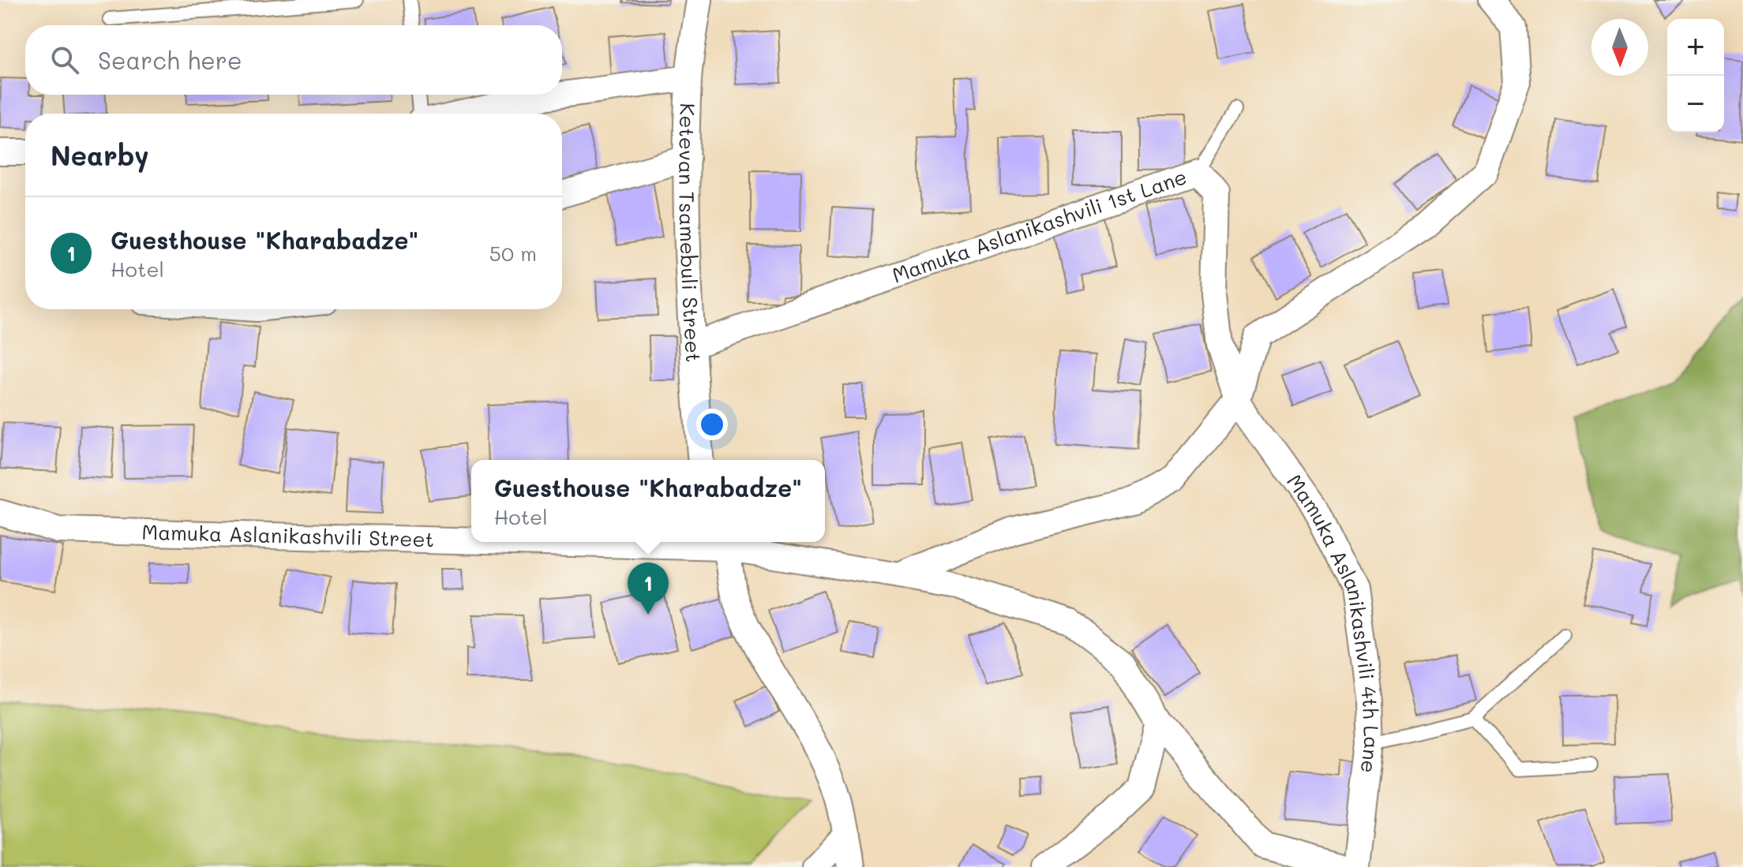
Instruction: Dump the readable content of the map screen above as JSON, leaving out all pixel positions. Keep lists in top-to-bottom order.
{
  "streets": {
    "street": [
      "Mamuka Aslanikashvili 1st Lane",
      "Ketevan Tsamebuli Street",
      "Mamuka Aslanikashvili Street",
      "Mamuka Aslanikashvili 4th Lane"
    ]
  },
  "crossings": [
    ["Mamuka Aslanikashvili 1st Lane", "Ketevan Tsamebuli Street"],
    ["Mamuka Aslanikashvili 1st Lane", "Mamuka Aslanikashvili 4th Lane"]
  ],
  "north": "bottom",
  "page": {
    "map_buttons": ["+", "−"],
    "search": "Search here",
    "heading": "Nearby",
    "list": [
      {
        "mark": "1",
        "name": "Guesthouse \"Kharabadze\"",
        "note": "Hotel",
        "value": "50 m"
      }
    ],
    "popup": ["Guesthouse \"Kharabadze\"", "Hotel"],
    "pins": "1"
  }
}
